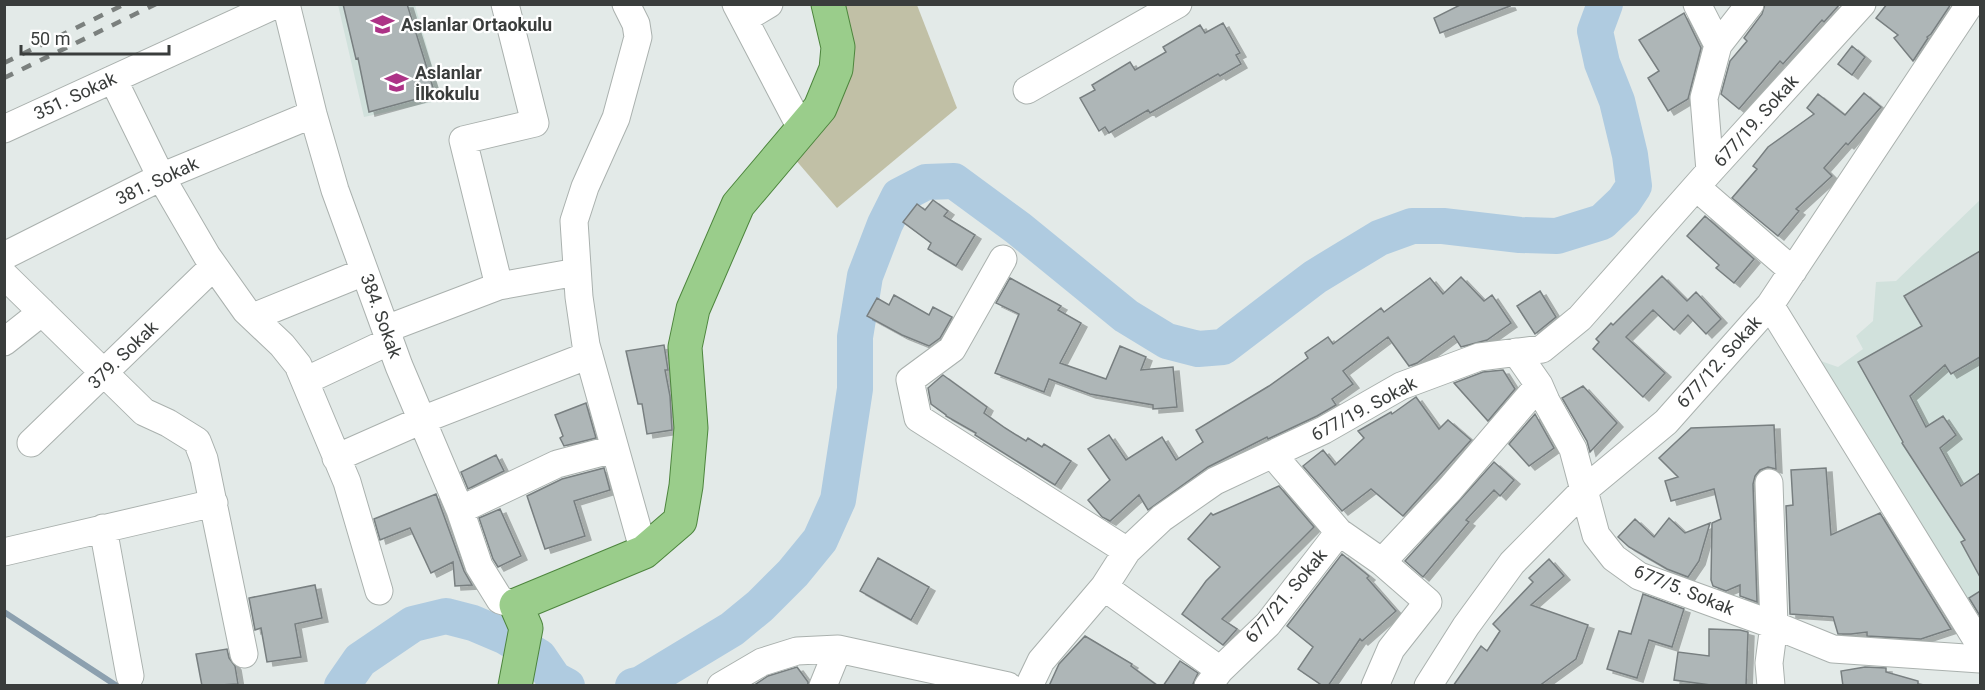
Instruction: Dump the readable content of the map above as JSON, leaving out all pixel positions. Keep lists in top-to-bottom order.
{
  "streets": {
    "street": [
      "351. Sokak",
      "677/19. Sokak",
      "381. Sokak",
      "384. Sokak",
      "379. Sokak",
      "677/12. Sokak",
      "677/5. Sokak",
      "677/21. Sokak"
    ]
  },
  "crossings": [
    ["677/19. Sokak", "677/5. Sokak"],
    ["381. Sokak", "384. Sokak"],
    ["677/12. Sokak", "677/5. Sokak"]
  ],
  "places": {
    "school or university": ["Aslanlar Ortaokulu", "Aslanlar İlkokulu"]
  },
  "scale_bar": "50 m"
}
